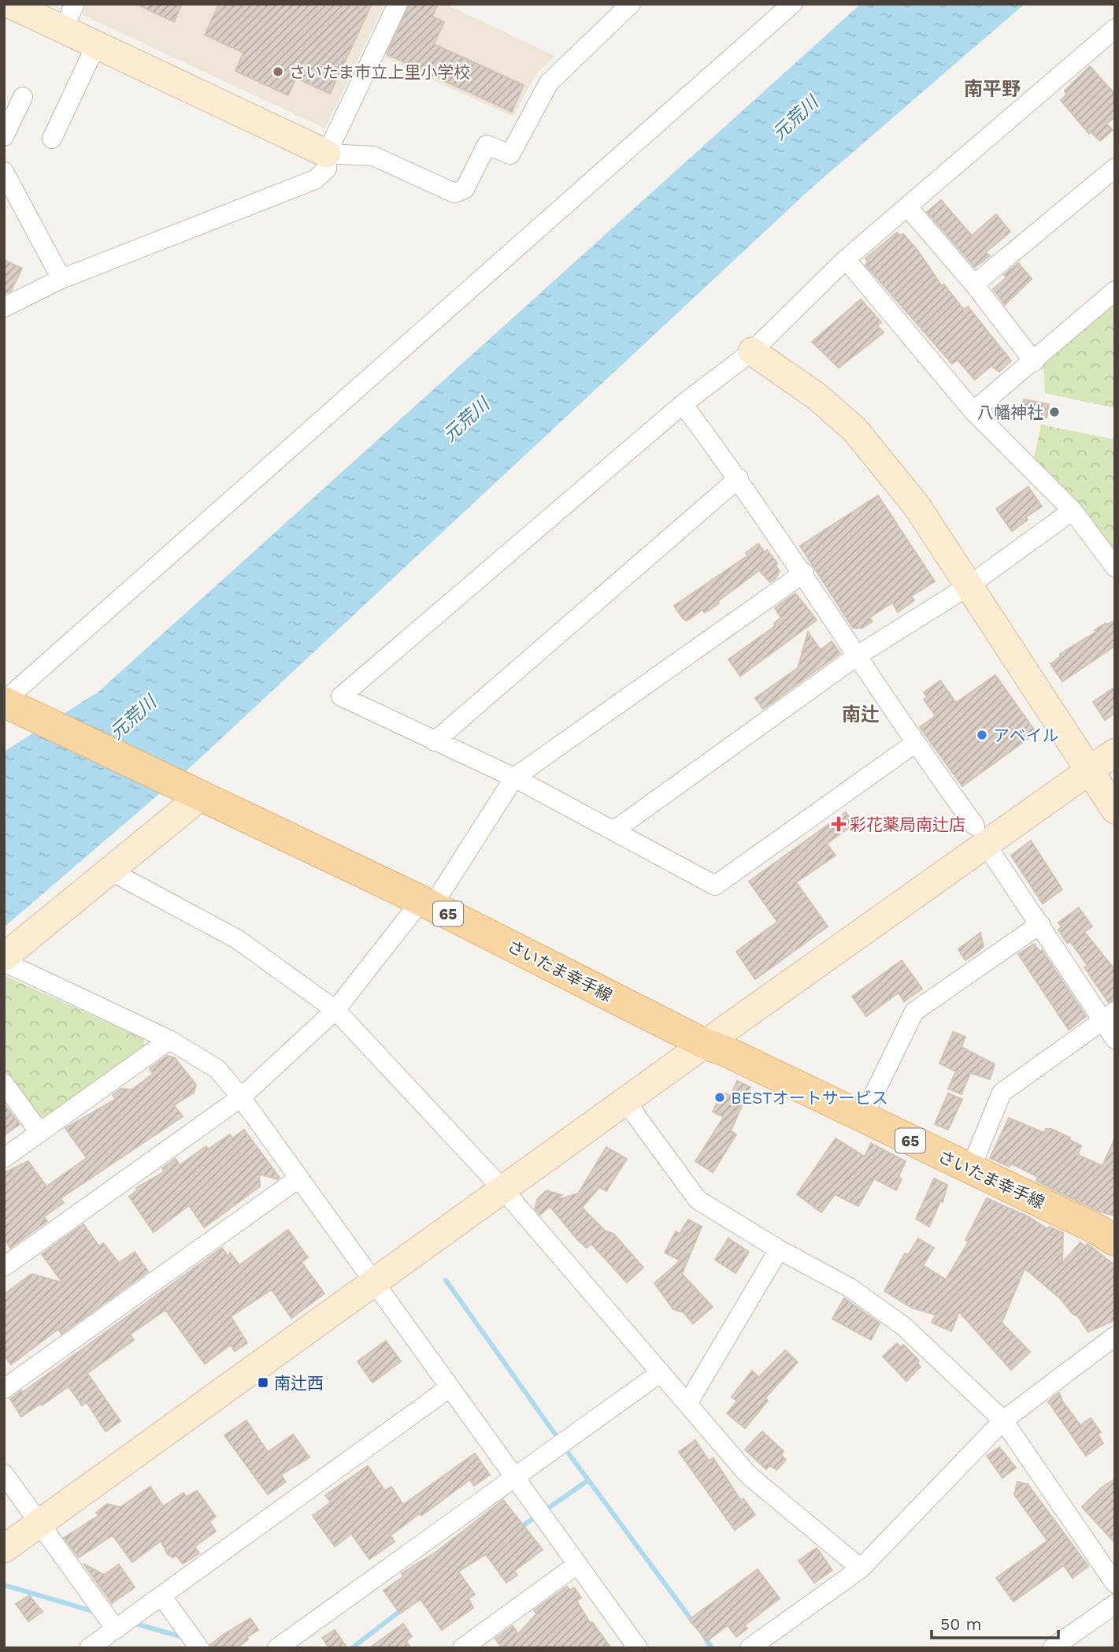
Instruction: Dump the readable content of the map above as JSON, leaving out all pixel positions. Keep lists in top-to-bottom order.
{
  "streets": {
    "main road": ["65", "さいたま幸手線"]
  },
  "districts": ["南平野", "南辻"],
  "water": ["元荒川"],
  "places": {
    "other": [
      "さいたま市立上里小学校",
      "八幡神社",
      "アベイル",
      "BESTオートサービス"
    ],
    "health": ["彩花薬局南辻店"],
    "transit": ["南辻西"]
  },
  "scale_bar": "50 m"
}
